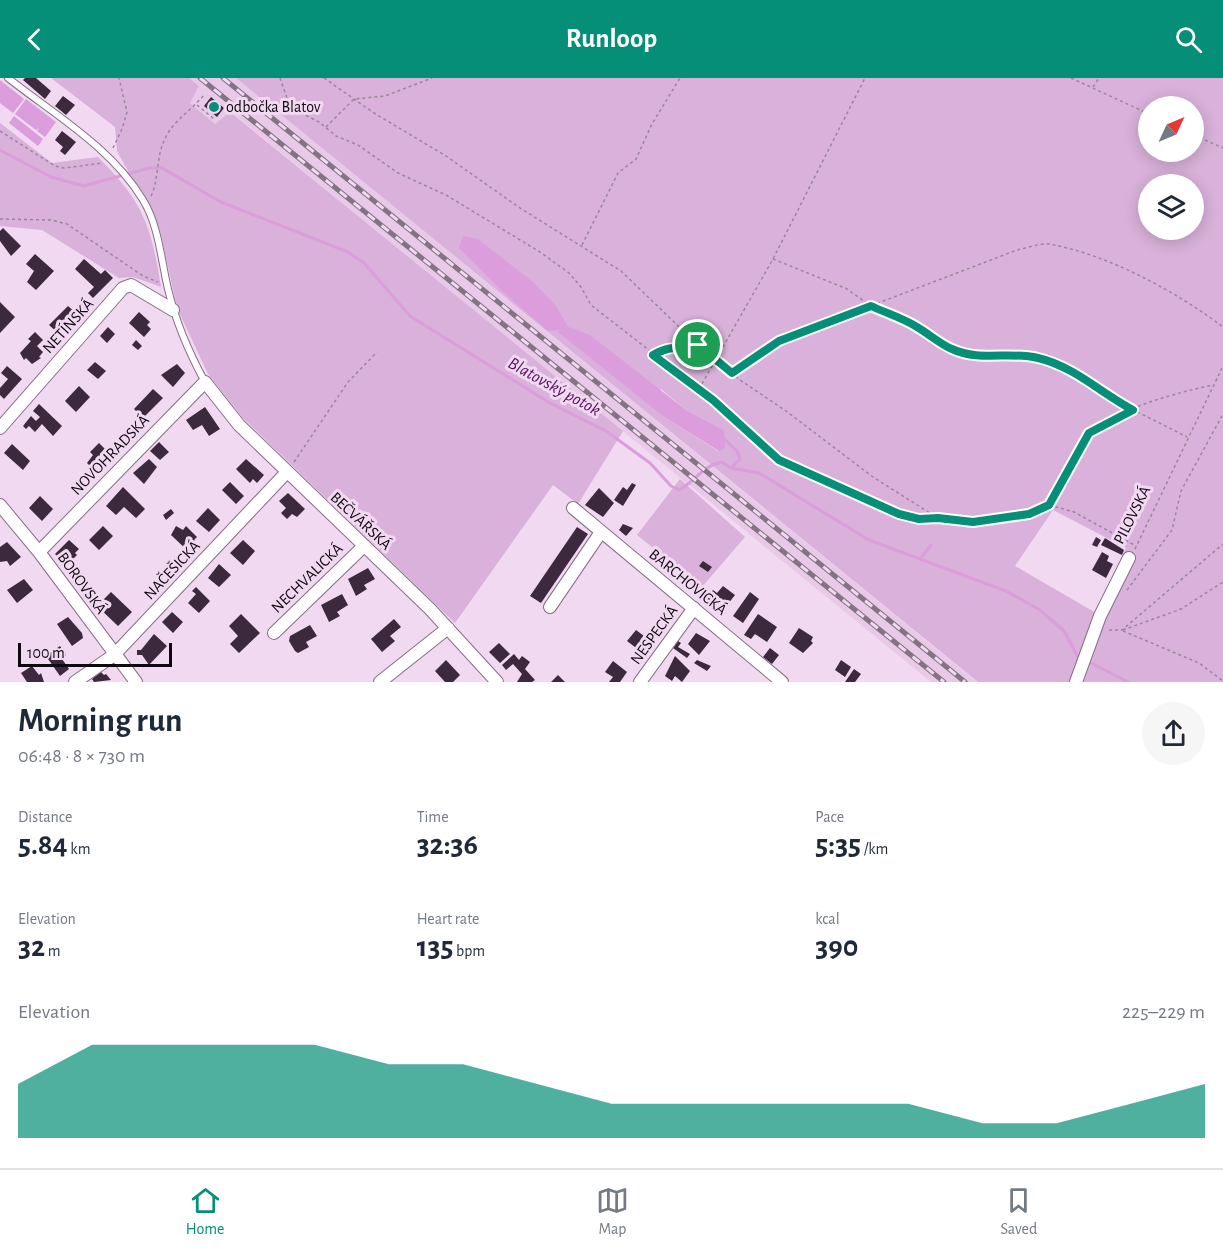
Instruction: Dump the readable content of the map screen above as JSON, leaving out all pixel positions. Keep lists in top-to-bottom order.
{
  "streets": {
    "street": [
      "NETÍNSKÁ",
      "NOVOHRADSKÁ",
      "PILOVSKÁ",
      "BEČVÁŘSKÁ",
      "NAČEŠICKÁ",
      "NECHVALICKÁ",
      "BARCHOVICKÁ",
      "BOROVSKÁ",
      "NESPECKÁ"
    ]
  },
  "crossings": [
    ["NOVOHRADSKÁ", "BEČVÁŘSKÁ"],
    ["NOVOHRADSKÁ", "BOROVSKÁ"],
    ["BEČVÁŘSKÁ", "NAČEŠICKÁ"],
    ["BEČVÁŘSKÁ", "NECHVALICKÁ"],
    ["NAČEŠICKÁ", "BOROVSKÁ"],
    ["BARCHOVICKÁ", "NESPECKÁ"]
  ],
  "water": ["Blatovský potok"],
  "places": ["odbočka Blatov"],
  "scale_bar": "100 m",
  "north": "top right",
  "page": {
    "header": "Runloop",
    "scale": "100 m",
    "heading": ["Morning run", "06:48 · 8 × 730 m"],
    "stats": [
      ["Distance", "5.84 km"],
      ["Time", "32:36"],
      ["Pace", "5:35 /km"],
      ["Elevation", "32 m"],
      ["Heart rate", "135 bpm"],
      ["kcal", "390"]
    ],
    "chart": ["Elevation", "225–229 m"],
    "tabs": ["Home", "Map", "Saved"]
  }
}
